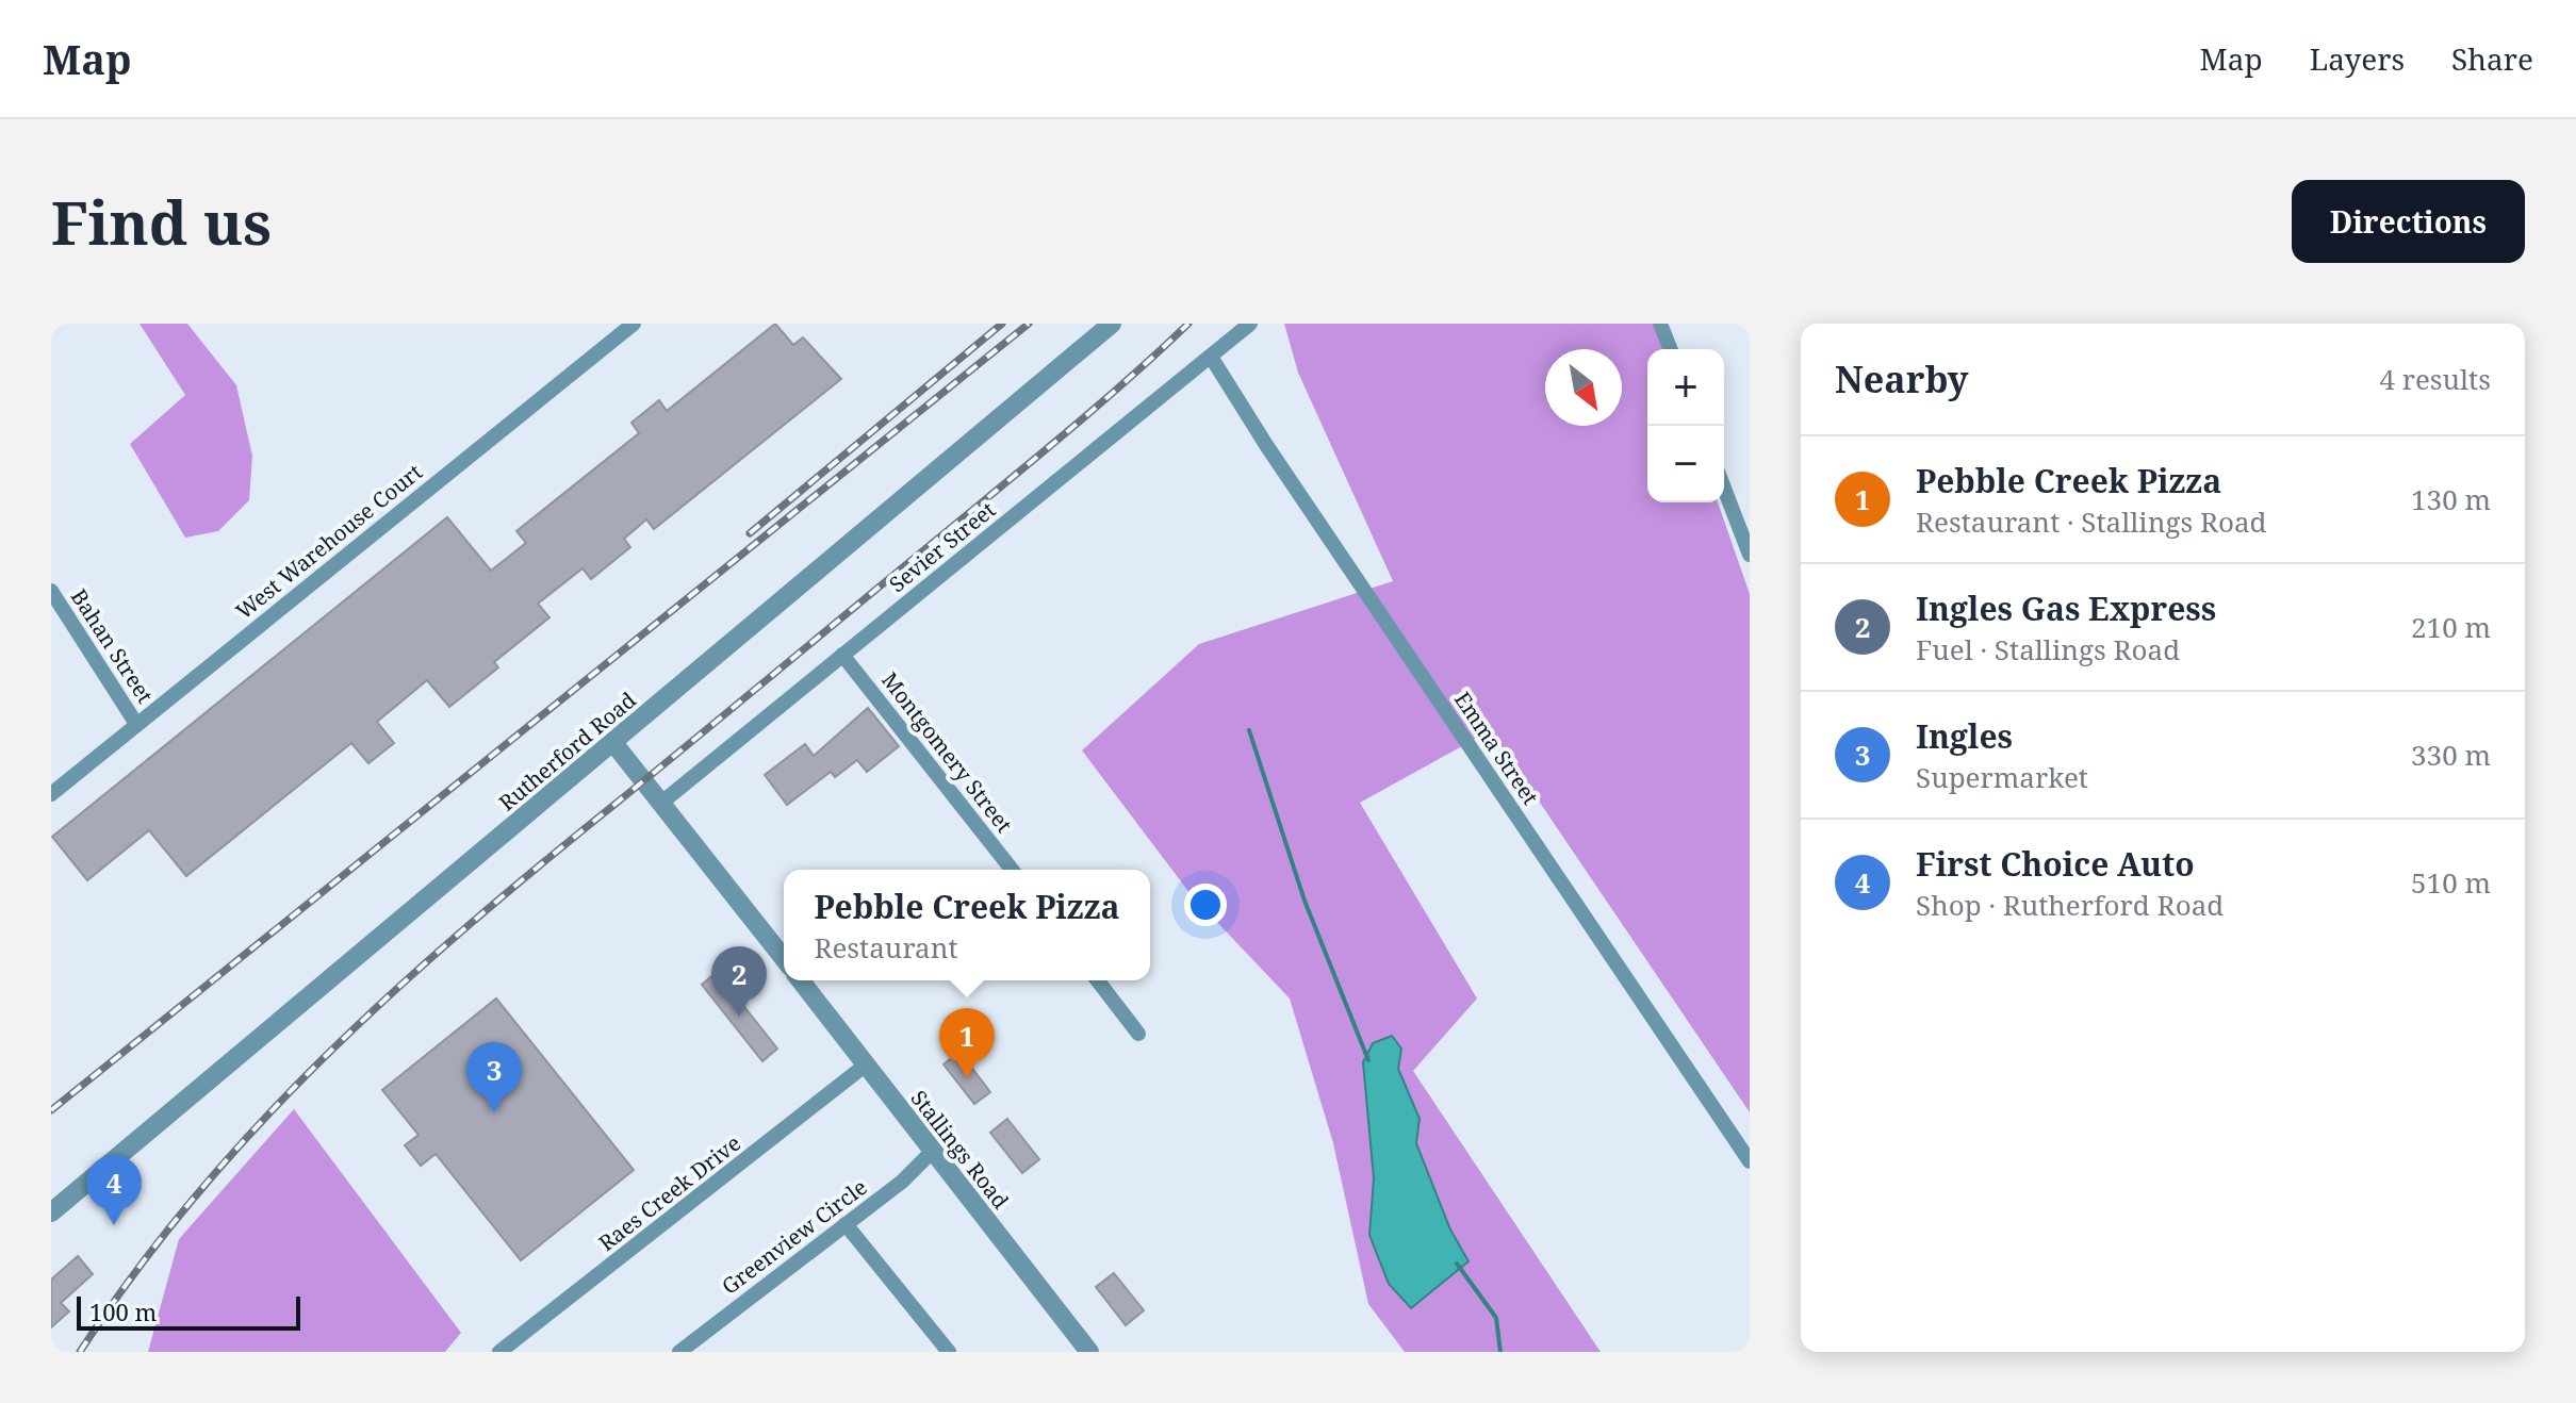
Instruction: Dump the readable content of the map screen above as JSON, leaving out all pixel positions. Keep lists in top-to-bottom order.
{
  "streets": {
    "street": [
      "West Warehouse Court",
      "Sevier Street",
      "Bahan Street",
      "Emma Street",
      "Rutherford Road",
      "Montgomery Street",
      "Stallings Road",
      "Raes Creek Drive",
      "Greenview Circle"
    ]
  },
  "crossings": [
    ["West Warehouse Court", "Bahan Street"],
    ["Sevier Street", "Emma Street"],
    ["Sevier Street", "Montgomery Street"],
    ["Stallings Road", "Raes Creek Drive"],
    ["Stallings Road", "Greenview Circle"]
  ],
  "scale_bar": "100 m",
  "north": "bottom right",
  "page": {
    "header": "Map",
    "nav": ["Map", "Layers", "Share"],
    "buttons": "Directions",
    "title": "Find us",
    "heading": ["Nearby", "4 results"],
    "map_buttons": ["+", "−"],
    "list": [
      {
        "mark": "1",
        "name": "Pebble Creek Pizza",
        "note": "Restaurant · Stallings Road",
        "value": "130 m"
      },
      {
        "mark": "2",
        "name": "Ingles Gas Express",
        "note": "Fuel · Stallings Road",
        "value": "210 m"
      },
      {
        "mark": "3",
        "name": "Ingles",
        "note": "Supermarket",
        "value": "330 m"
      },
      {
        "mark": "4",
        "name": "First Choice Auto",
        "note": "Shop · Rutherford Road",
        "value": "510 m"
      }
    ],
    "popup": ["Pebble Creek Pizza", "Restaurant"],
    "pins": [
      "2",
      "1",
      "3",
      "4"
    ],
    "scale": "100 m"
  }
}
